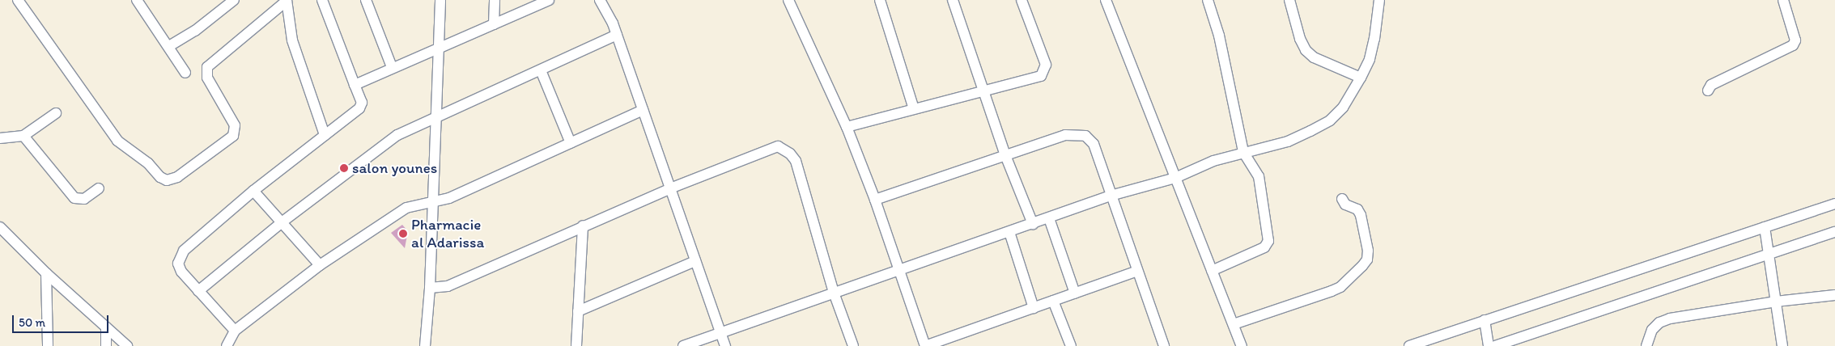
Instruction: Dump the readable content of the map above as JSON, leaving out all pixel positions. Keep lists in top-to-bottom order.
{
  "places": ["salon younes", "Pharmacie al Adarissa"],
  "scale_bar": "50 m"
}
